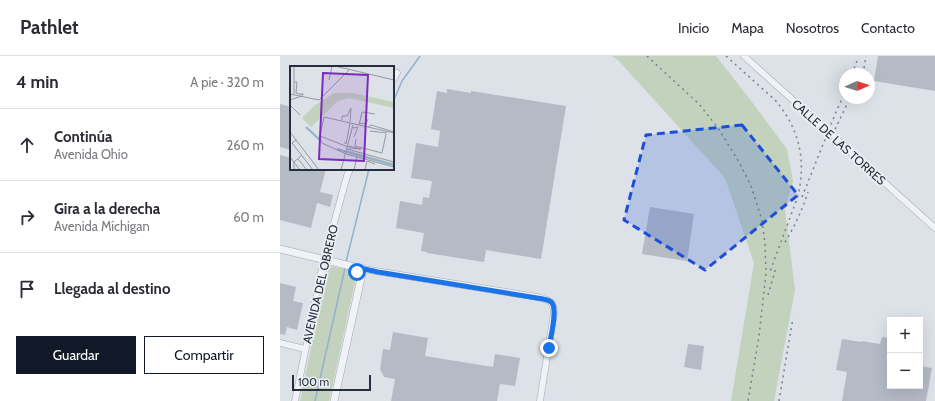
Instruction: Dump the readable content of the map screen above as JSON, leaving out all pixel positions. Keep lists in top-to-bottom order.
{
  "streets": {
    "street": ["CALLE DE LAS TORRES", "AVENIDA DEL OBRERO"]
  },
  "scale_bar": "100 m",
  "north": "right",
  "page": {
    "header": "Pathlet",
    "nav": [
      "Inicio",
      "Mapa",
      "Nosotros",
      "Contacto"
    ],
    "heading": ["4 min", "A pie · 320 m"],
    "list": [
      ["Continúa", "Avenida Ohio", "260 m"],
      ["Gira a la derecha", "Avenida Míchigan", "60 m"],
      "Llegada al destino"
    ],
    "map_buttons": ["+", "−"],
    "buttons": ["Guardar", "Compartir"],
    "scale": "100 m"
  }
}
